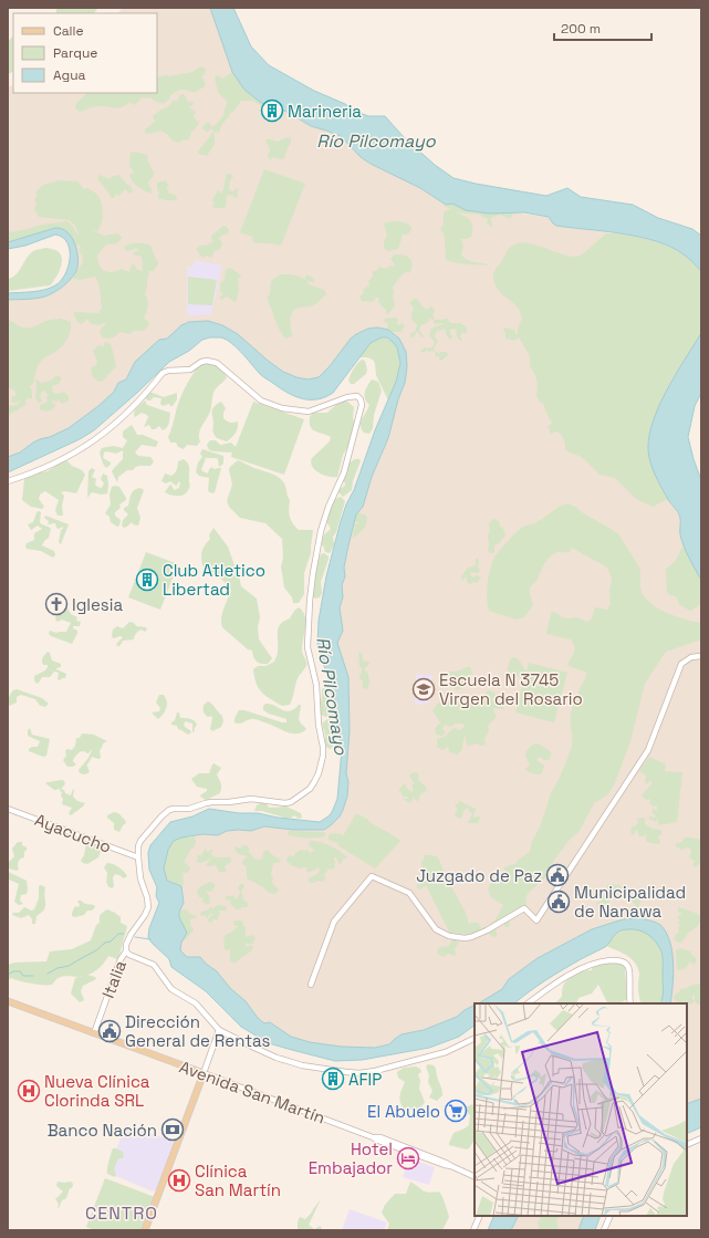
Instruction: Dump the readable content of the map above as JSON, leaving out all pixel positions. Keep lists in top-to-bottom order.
{
  "streets": {
    "main road": ["Avenida San Martín"],
    "street": ["Ayacucho", "Italia"]
  },
  "crossings": [
    ["Ayacucho", "Italia"],
    ["Italia", "Avenida San Martín"]
  ],
  "districts": ["CENTRO"],
  "water": ["Río Pilcomayo"],
  "places": {
    "building": ["Marineria", "Club Atletico Libertad", "AFIP"],
    "church": ["Iglesia"],
    "school or university": ["Escuela N 3745 Virgen del Rosario"],
    "public building": ["Juzgado de Paz", "Municipalidad de Nanawa", "Dirección General de Rentas"],
    "hospital": ["Nueva Clínica Clorinda SRL", "Clínica San Martín"],
    "supermarket": ["El Abuelo"],
    "bank": ["Banco Nación"],
    "hotel": ["Hotel Embajador"]
  },
  "legend": ["Calle", "Parque", "Agua"],
  "scale_bar": "200 m"
}
